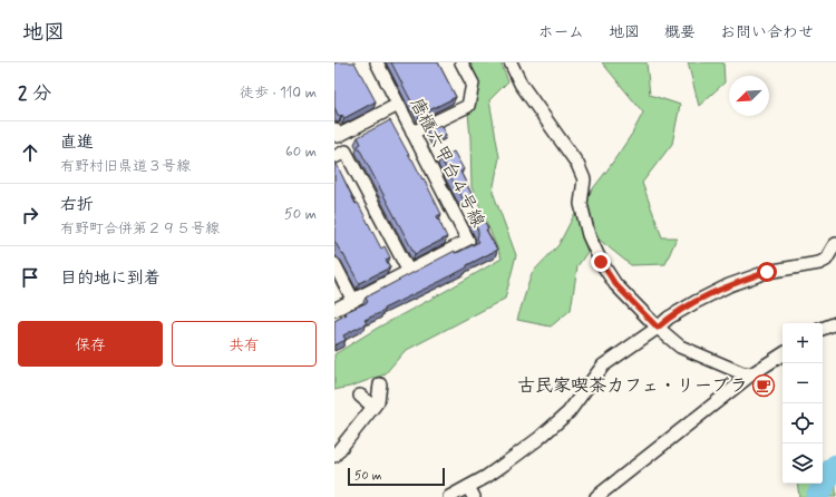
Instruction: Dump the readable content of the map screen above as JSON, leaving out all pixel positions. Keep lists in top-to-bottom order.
{
  "streets": {
    "street": ["唐櫃六甲台４号線"]
  },
  "places": {
    "cafe": ["古民家喫茶カフェ・リーブラ"]
  },
  "scale_bar": "50 m",
  "north": "bottom left",
  "page": {
    "header": "地図",
    "nav": [
      "ホーム",
      "地図",
      "概要",
      "お問い合わせ"
    ],
    "heading": ["2 分", "徒歩 · 110 m"],
    "list": [
      ["直進", "有野村旧県道３号線", "60 m"],
      ["右折", "有野町合併第２９５号線", "50 m"],
      "目的地に到着"
    ],
    "buttons": ["保存", "共有"],
    "map_buttons": ["+", "−"],
    "scale": "50 m"
  }
}
